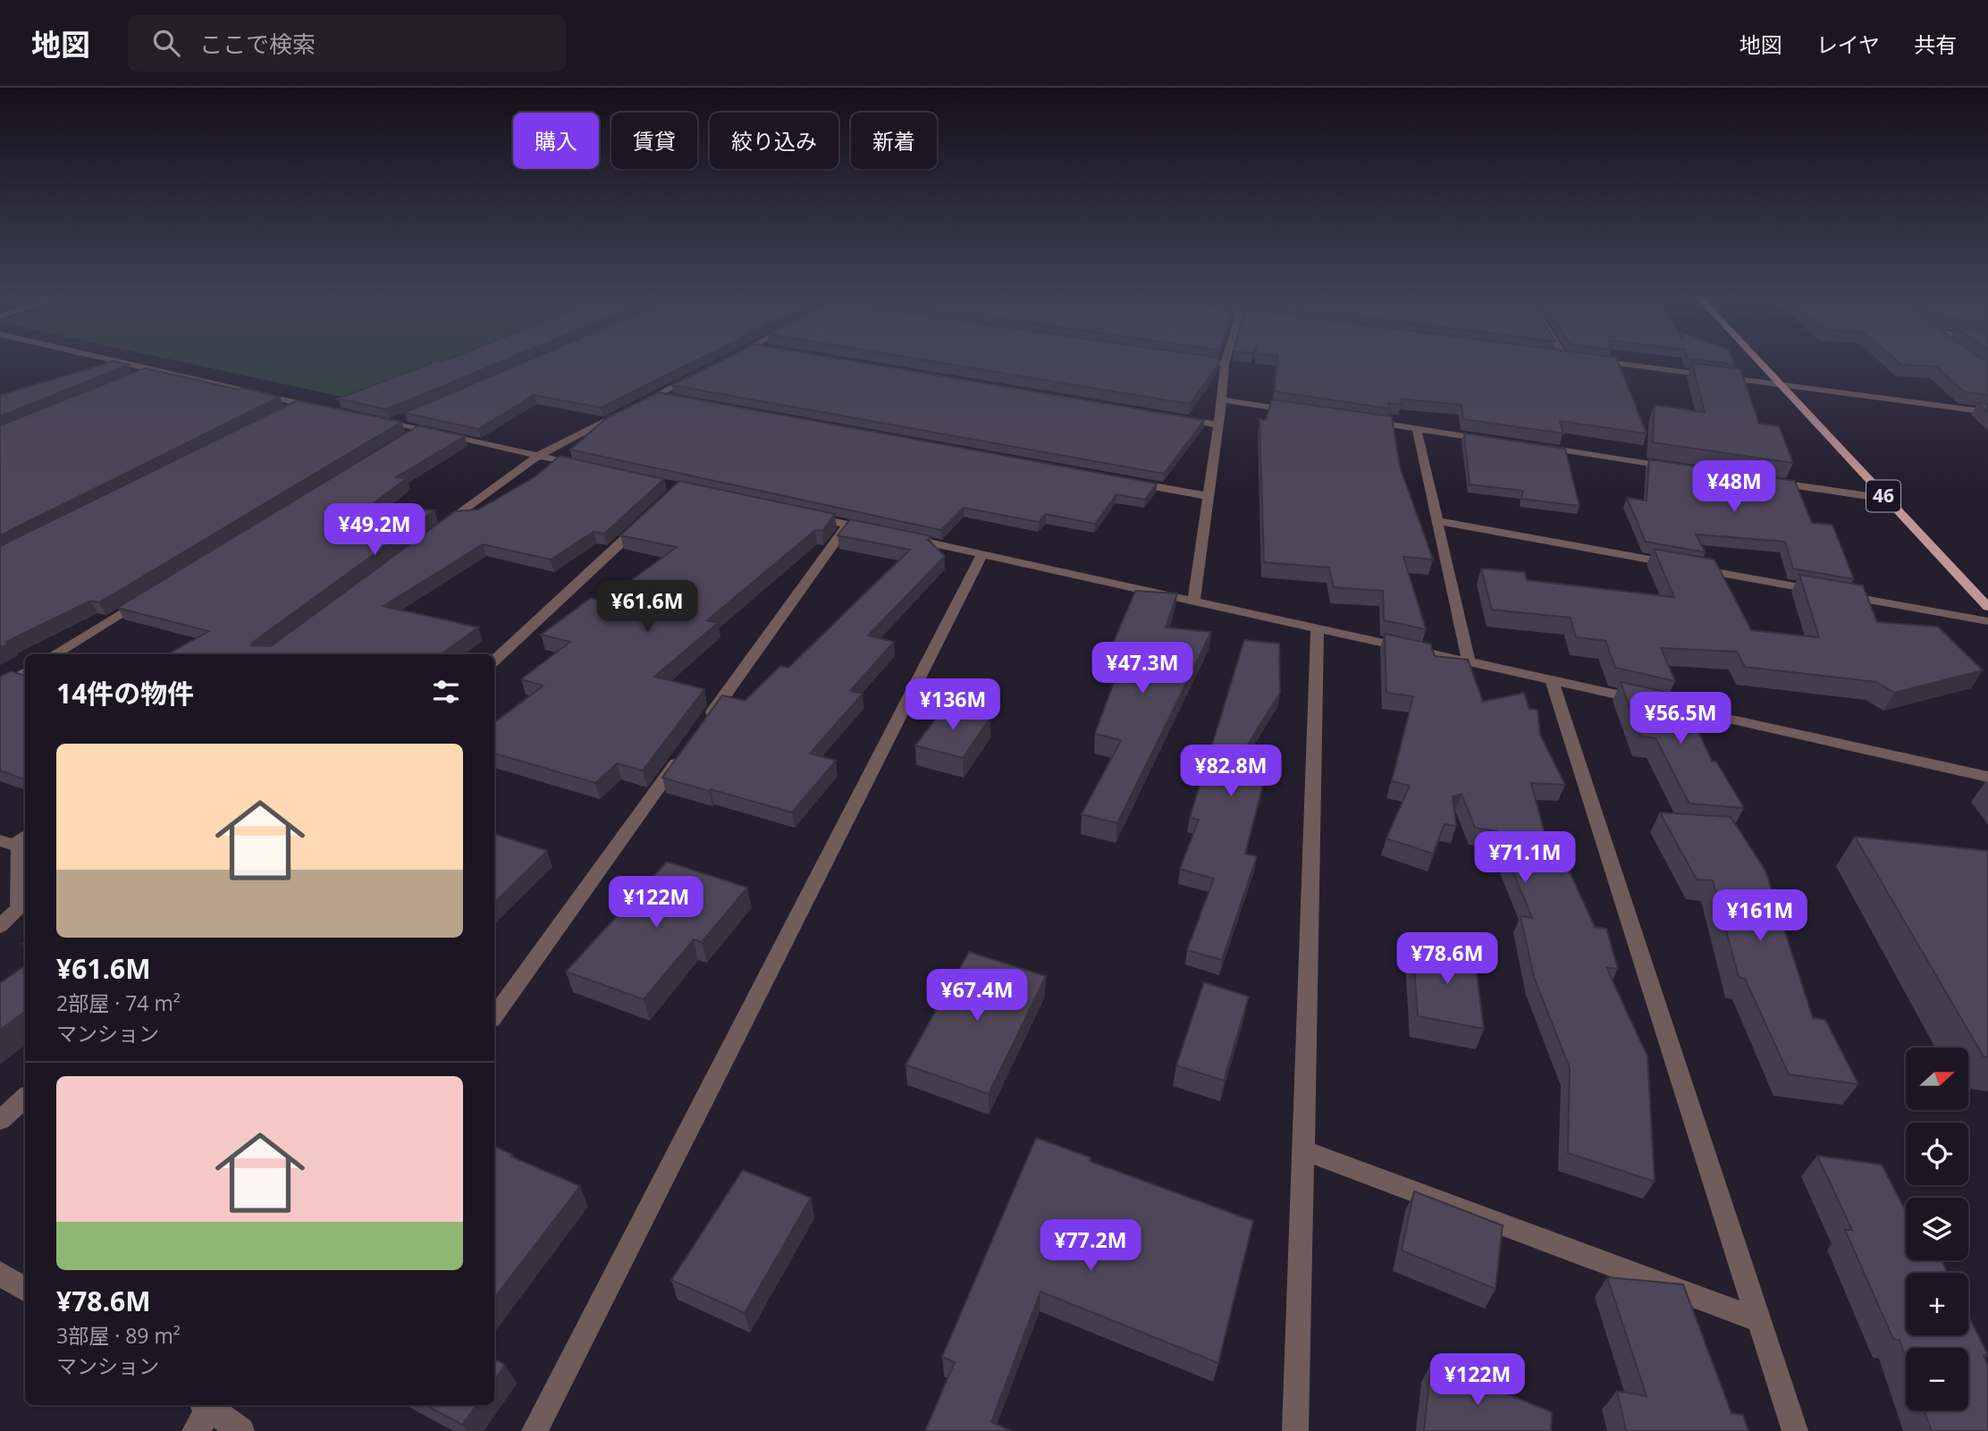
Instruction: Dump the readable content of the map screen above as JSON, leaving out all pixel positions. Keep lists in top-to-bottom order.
{
  "streets": {
    "main road": ["46"]
  },
  "north": "right",
  "page": {
    "header": "地図",
    "search": "ここで検索",
    "nav": ["地図", "レイヤ", "共有"],
    "chip": [
      "購入",
      "賃貸",
      "絞り込み",
      "新着"
    ],
    "price": [
      "¥48M",
      "¥49.2M",
      "¥61.6M",
      "¥47.3M",
      "¥136M",
      "¥56.5M",
      "¥82.8M",
      "¥71.1M",
      "¥122M",
      "¥161M",
      "¥78.6M",
      "¥67.4M",
      "¥77.2M",
      "¥122M"
    ],
    "heading": "14件の物件",
    "list": [
      {
        "name": "¥61.6M",
        "note": "2部屋 · 74 m² · マンション"
      },
      {
        "name": "¥78.6M",
        "note": "3部屋 · 89 m² · マンション"
      }
    ],
    "map_buttons": ["+", "−"]
  }
}
